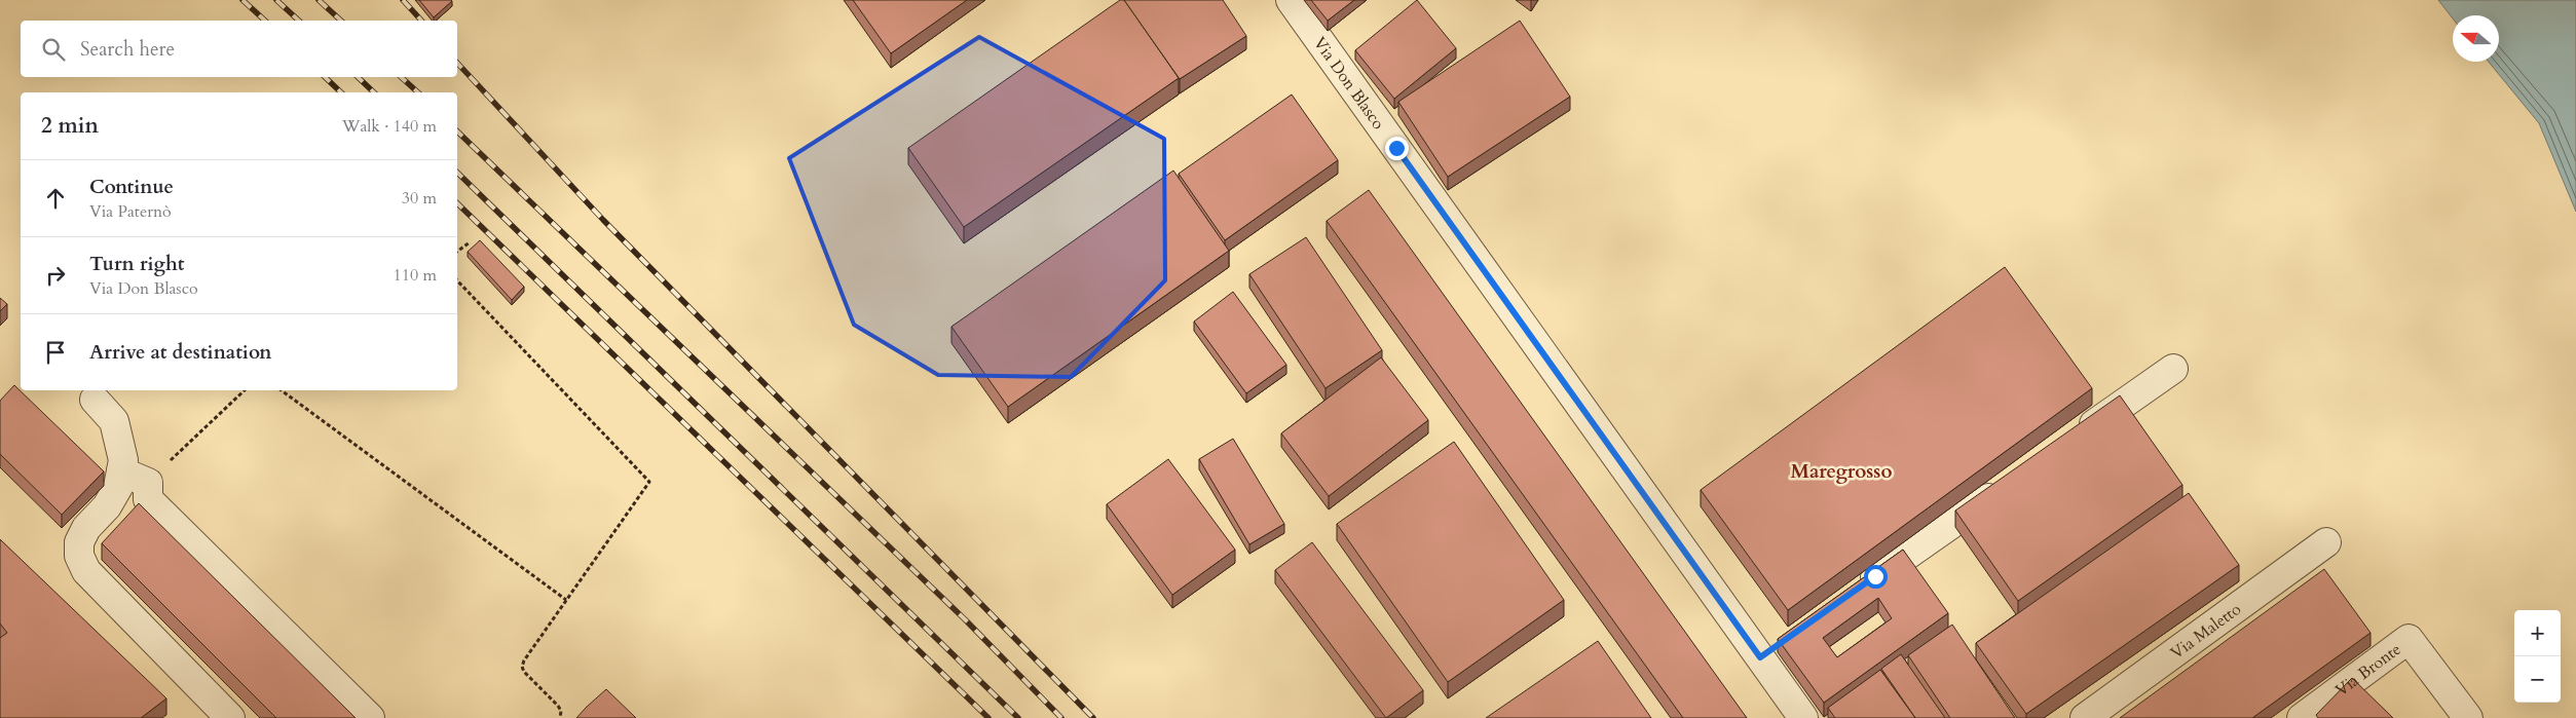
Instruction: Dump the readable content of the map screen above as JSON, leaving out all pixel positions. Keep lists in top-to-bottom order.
{
  "streets": {
    "street": ["Via Don Blasco", "Via Maletto", "Via Bronte"]
  },
  "districts": ["Maregrosso"],
  "north": "left",
  "page": {
    "search": "Search here",
    "heading": ["2 min", "Walk · 140 m"],
    "list": [
      ["Continue", "Via Paternò", "30 m"],
      ["Turn right", "Via Don Blasco", "110 m"],
      "Arrive at destination"
    ],
    "map_buttons": ["+", "−"]
  }
}
